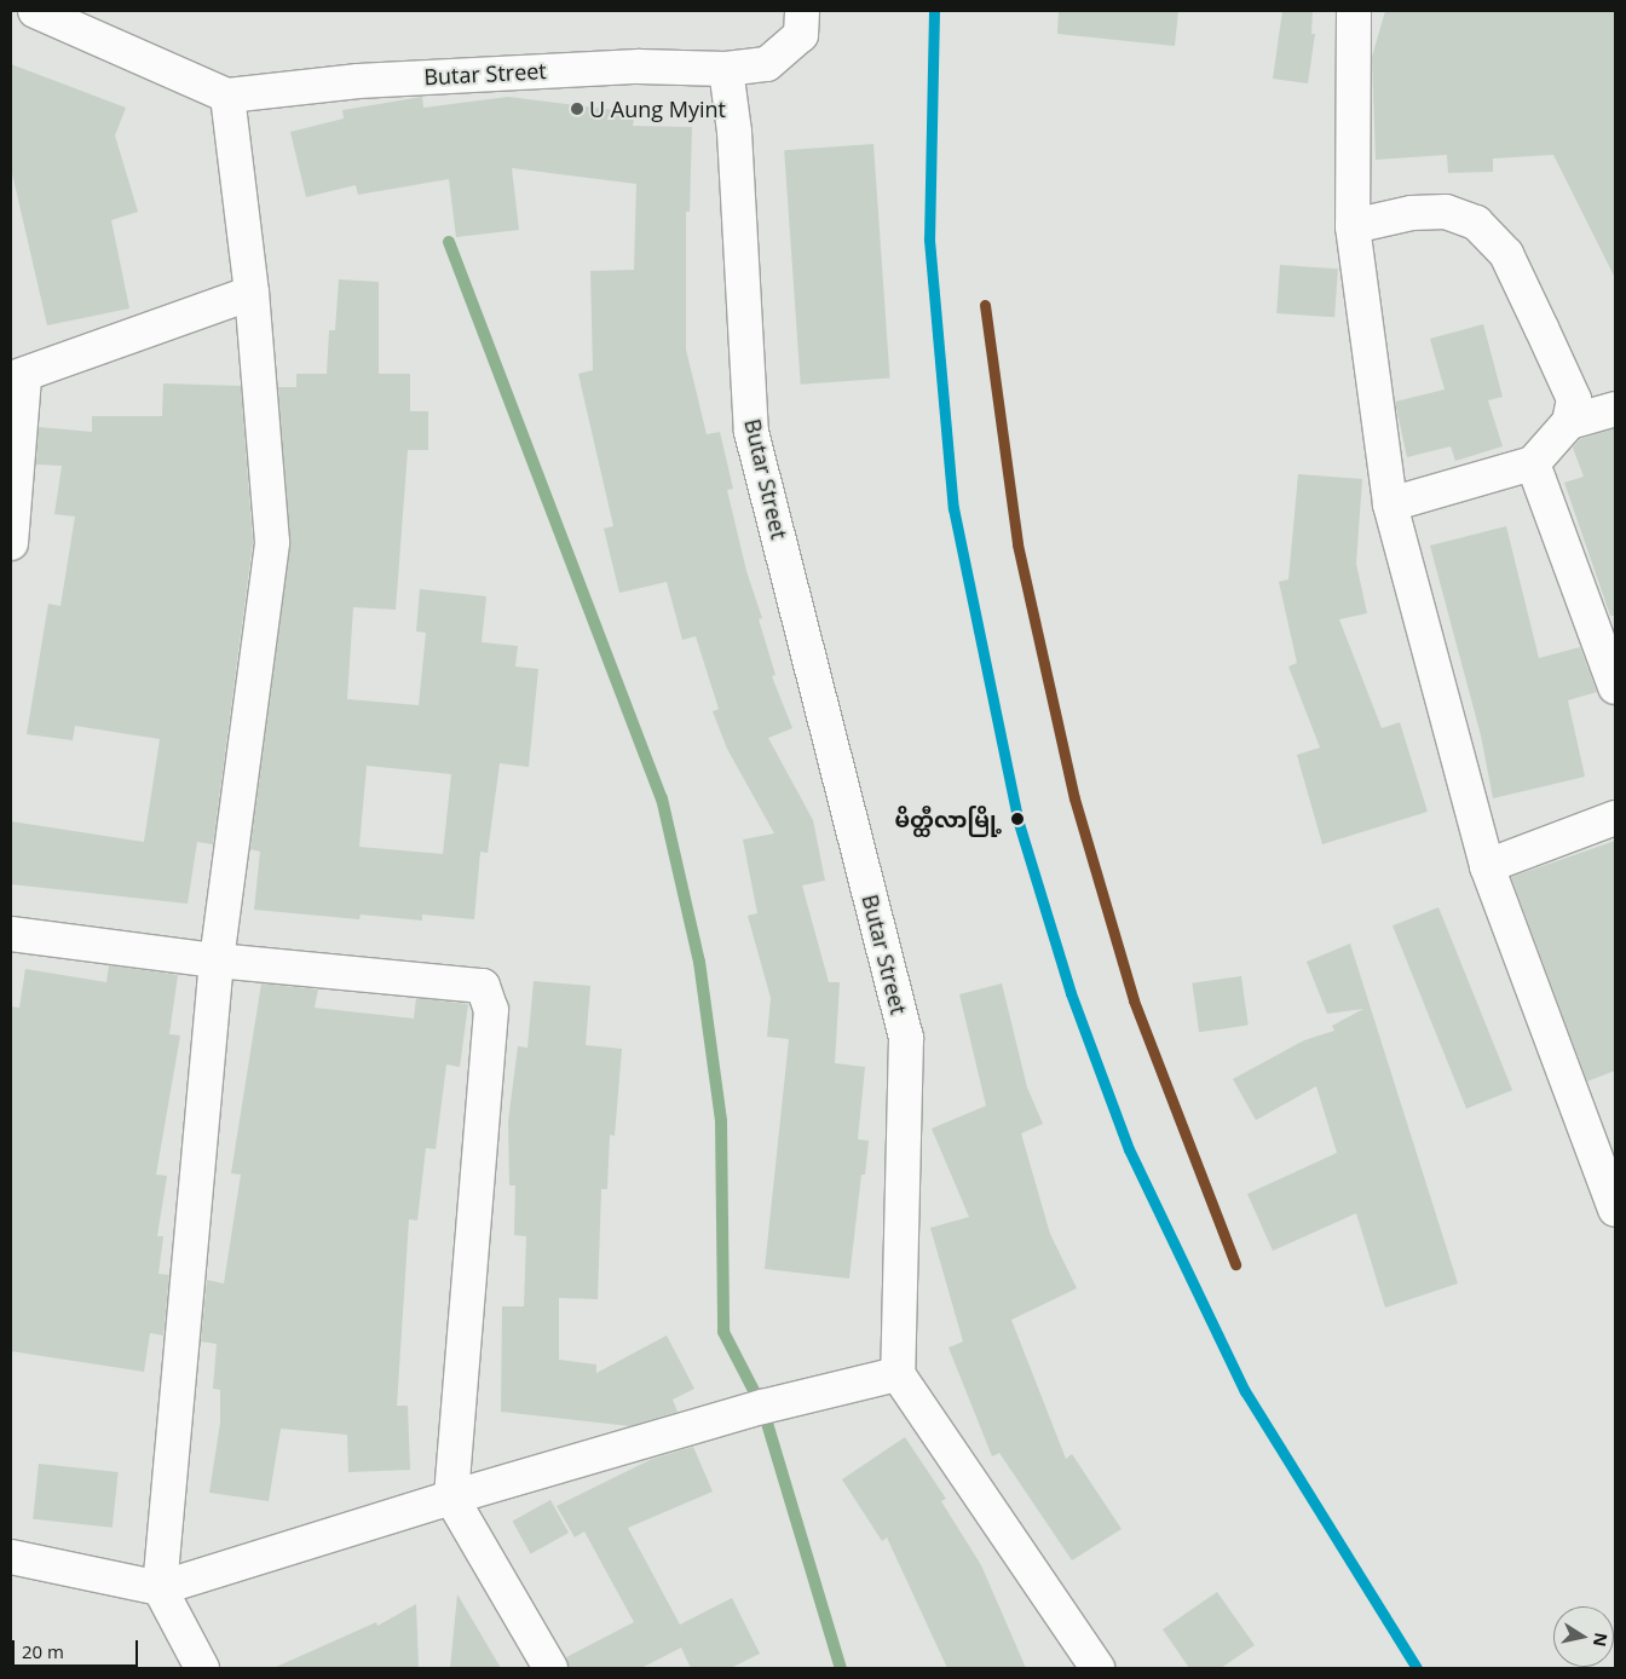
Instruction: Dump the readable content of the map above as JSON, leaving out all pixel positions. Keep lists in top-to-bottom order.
{
  "streets": {
    "street": ["Butar Street"]
  },
  "places": ["U Aung Myint", "မိတ္ထီလာမြို့"],
  "scale_bar": "20 m",
  "north": "right"
}
